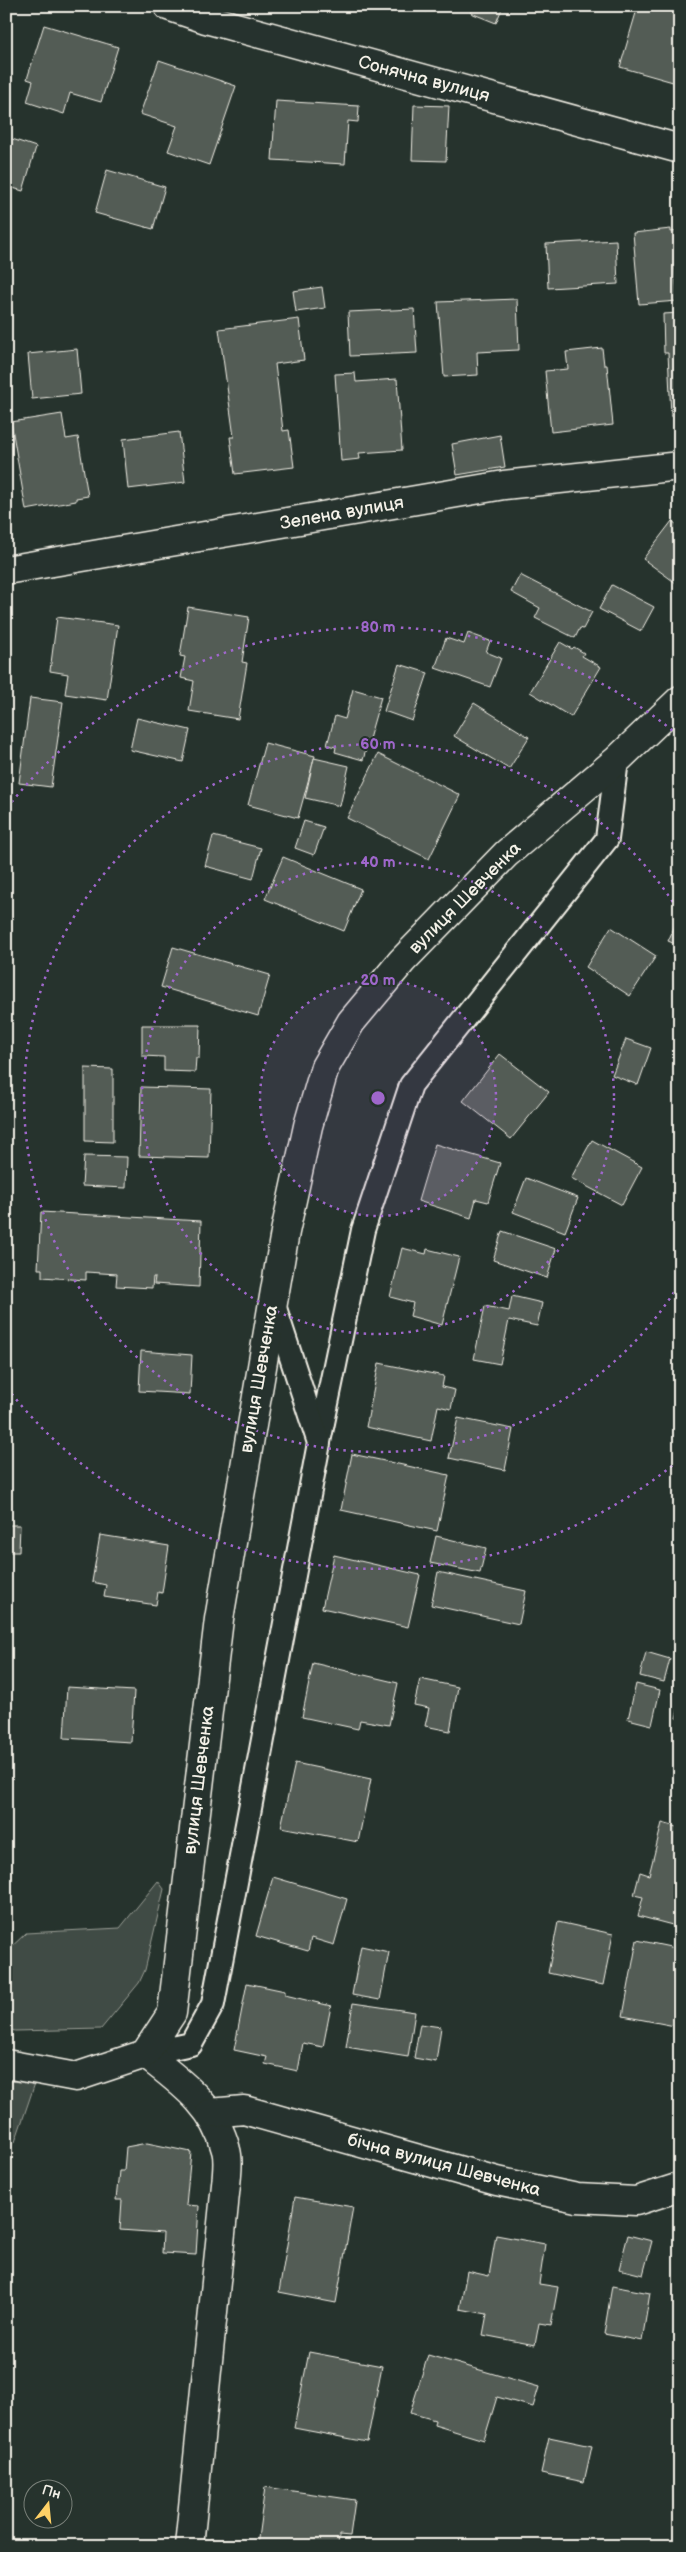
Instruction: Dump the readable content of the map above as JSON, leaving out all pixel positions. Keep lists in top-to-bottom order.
{
  "streets": {
    "street": [
      "Сонячна вулиця",
      "Зелена вулиця",
      "вулиця Шевченка",
      "бічна вулиця Шевченка"
    ]
  },
  "north": "top",
  "rings": [
    "80 m",
    "60 m",
    "40 m",
    "20 m"
  ]
}
